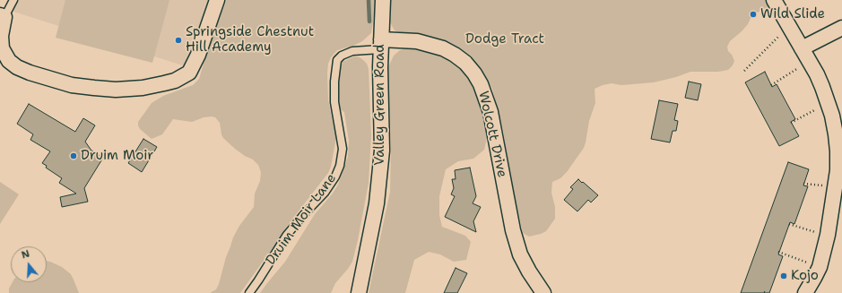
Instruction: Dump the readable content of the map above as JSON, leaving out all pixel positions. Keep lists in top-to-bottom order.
{
  "streets": {
    "street": ["Valley Green Road", "Wolcott Drive"],
    "lane": ["Druim Moir Lane"]
  },
  "crossings": [
    ["Valley Green Road", "Wolcott Drive"],
    ["Valley Green Road", "Druim Moir Lane"],
    ["Wolcott Drive", "Druim Moir Lane"]
  ],
  "parks": ["Dodge Tract"],
  "places": [
    "Wild Slide",
    "Springside Chestnut Hill Academy",
    "Druim Moir",
    "Kojo"
  ],
  "north": "top"
}
